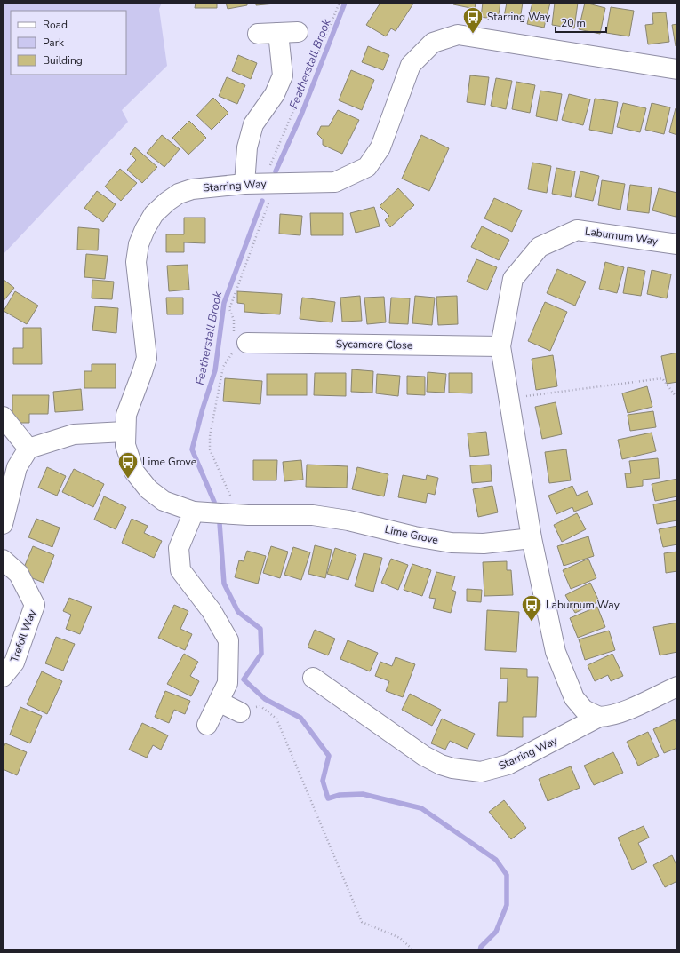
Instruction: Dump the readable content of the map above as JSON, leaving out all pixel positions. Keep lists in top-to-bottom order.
{
  "streets": {
    "street": [
      "Starring Way",
      "Laburnum Way",
      "Sycamore Close",
      "Lime Grove",
      "Trefoil Way"
    ]
  },
  "crossings": [
    ["Starring Way", "Laburnum Way"],
    ["Starring Way", "Lime Grove"],
    ["Laburnum Way", "Sycamore Close"],
    ["Laburnum Way", "Lime Grove"]
  ],
  "water": ["Featherstall Brook"],
  "places": {
    "bus stop": ["Starring Way", "Lime Grove", "Laburnum Way"]
  },
  "legend": ["Road", "Park", "Building"],
  "scale_bar": "20 m"
}
